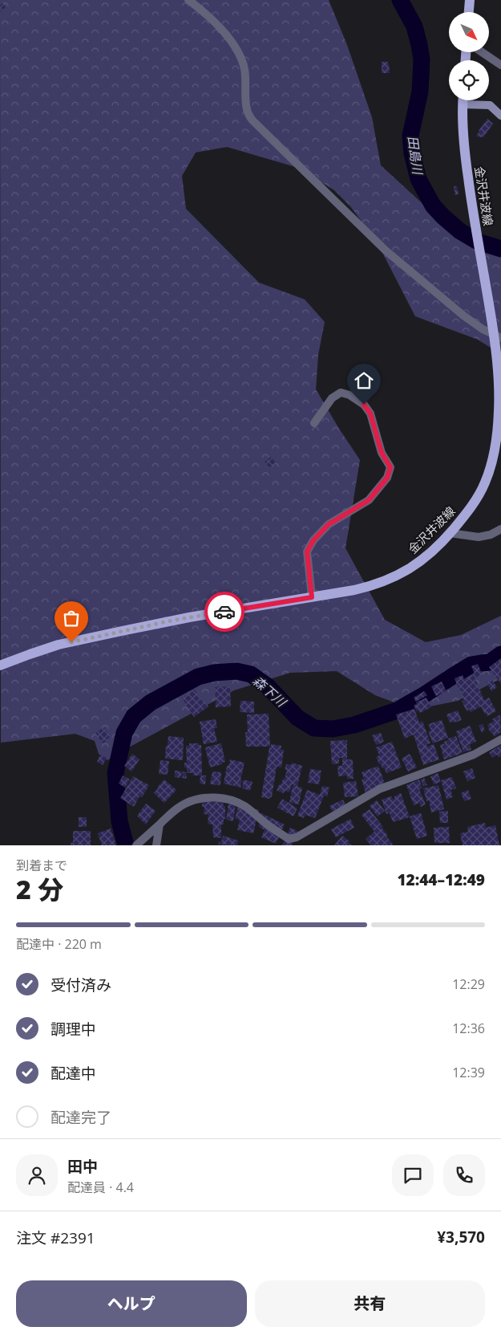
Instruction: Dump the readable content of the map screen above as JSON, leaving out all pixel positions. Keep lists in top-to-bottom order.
{
  "streets": {
    "main road": ["金沢井波線"]
  },
  "water": ["田島川", "森下川"],
  "north": "bottom right",
  "page": {
    "heading": ["2 分", "到着まで", "12:44–12:49"],
    "panel": [
      "田中",
      "配達員 · 4.4",
      "注文 #2391",
      "¥3,570"
    ],
    "bar": "配達中 · 220 m",
    "list": [
      ["受付済み", "12:29"],
      ["調理中", "12:36"],
      ["配達中", "12:39"],
      "配達完了"
    ],
    "buttons": ["ヘルプ", "共有"]
  }
}
